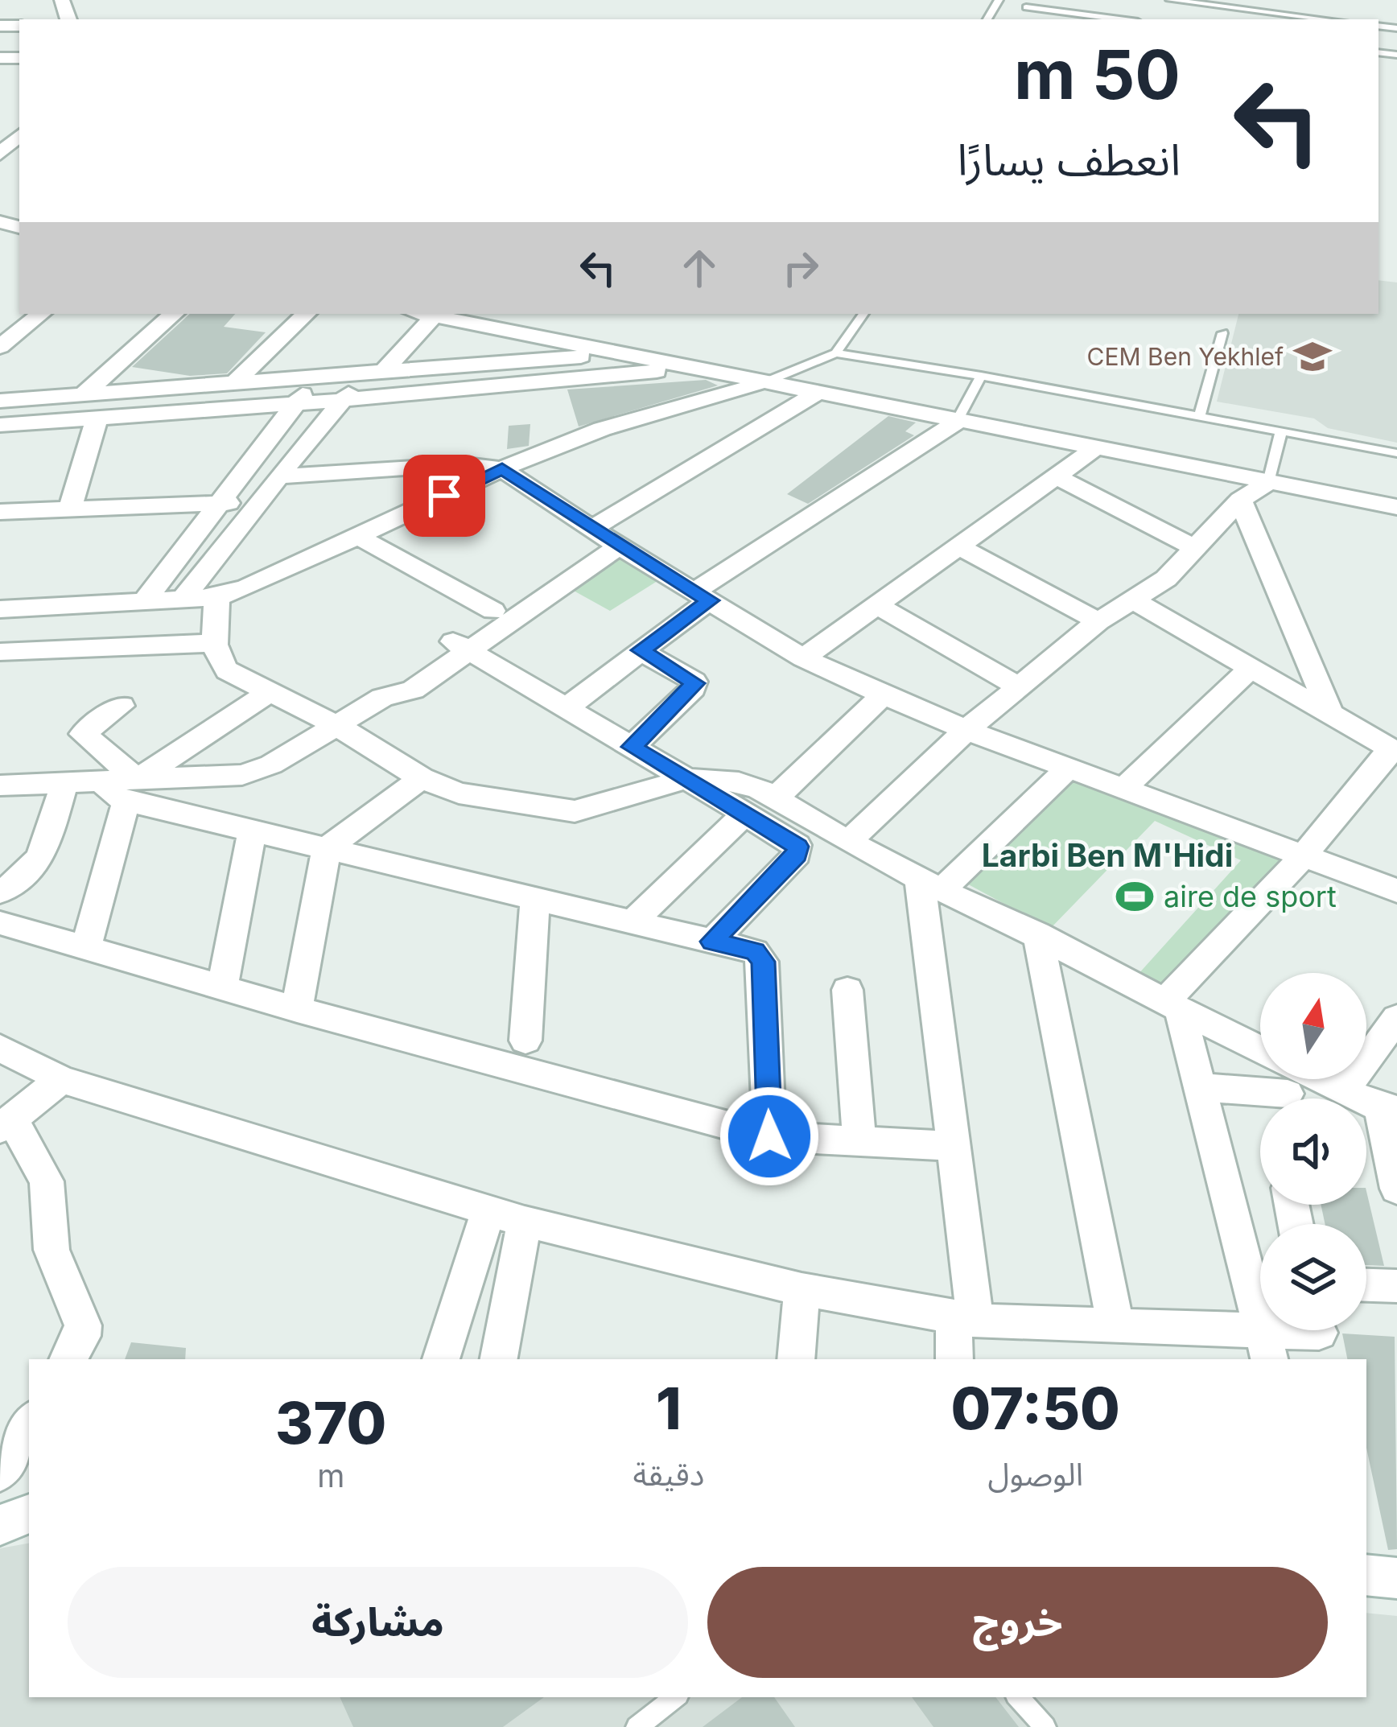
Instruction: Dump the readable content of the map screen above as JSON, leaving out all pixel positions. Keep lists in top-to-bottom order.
{
  "districts": ["Larbi Ben M'Hidi"],
  "places": {
    "school or university": ["CEM Ben Yekhlef"],
    "sports": ["aire de sport"]
  },
  "north": "top",
  "page": {
    "turn": ["50 m", "انعطف يسارًا"],
    "eta": [
      "07:50",
      "الوصول",
      "1",
      "دقيقة",
      "370",
      "m"
    ],
    "buttons": ["خروج", "مشاركة"]
  }
}
